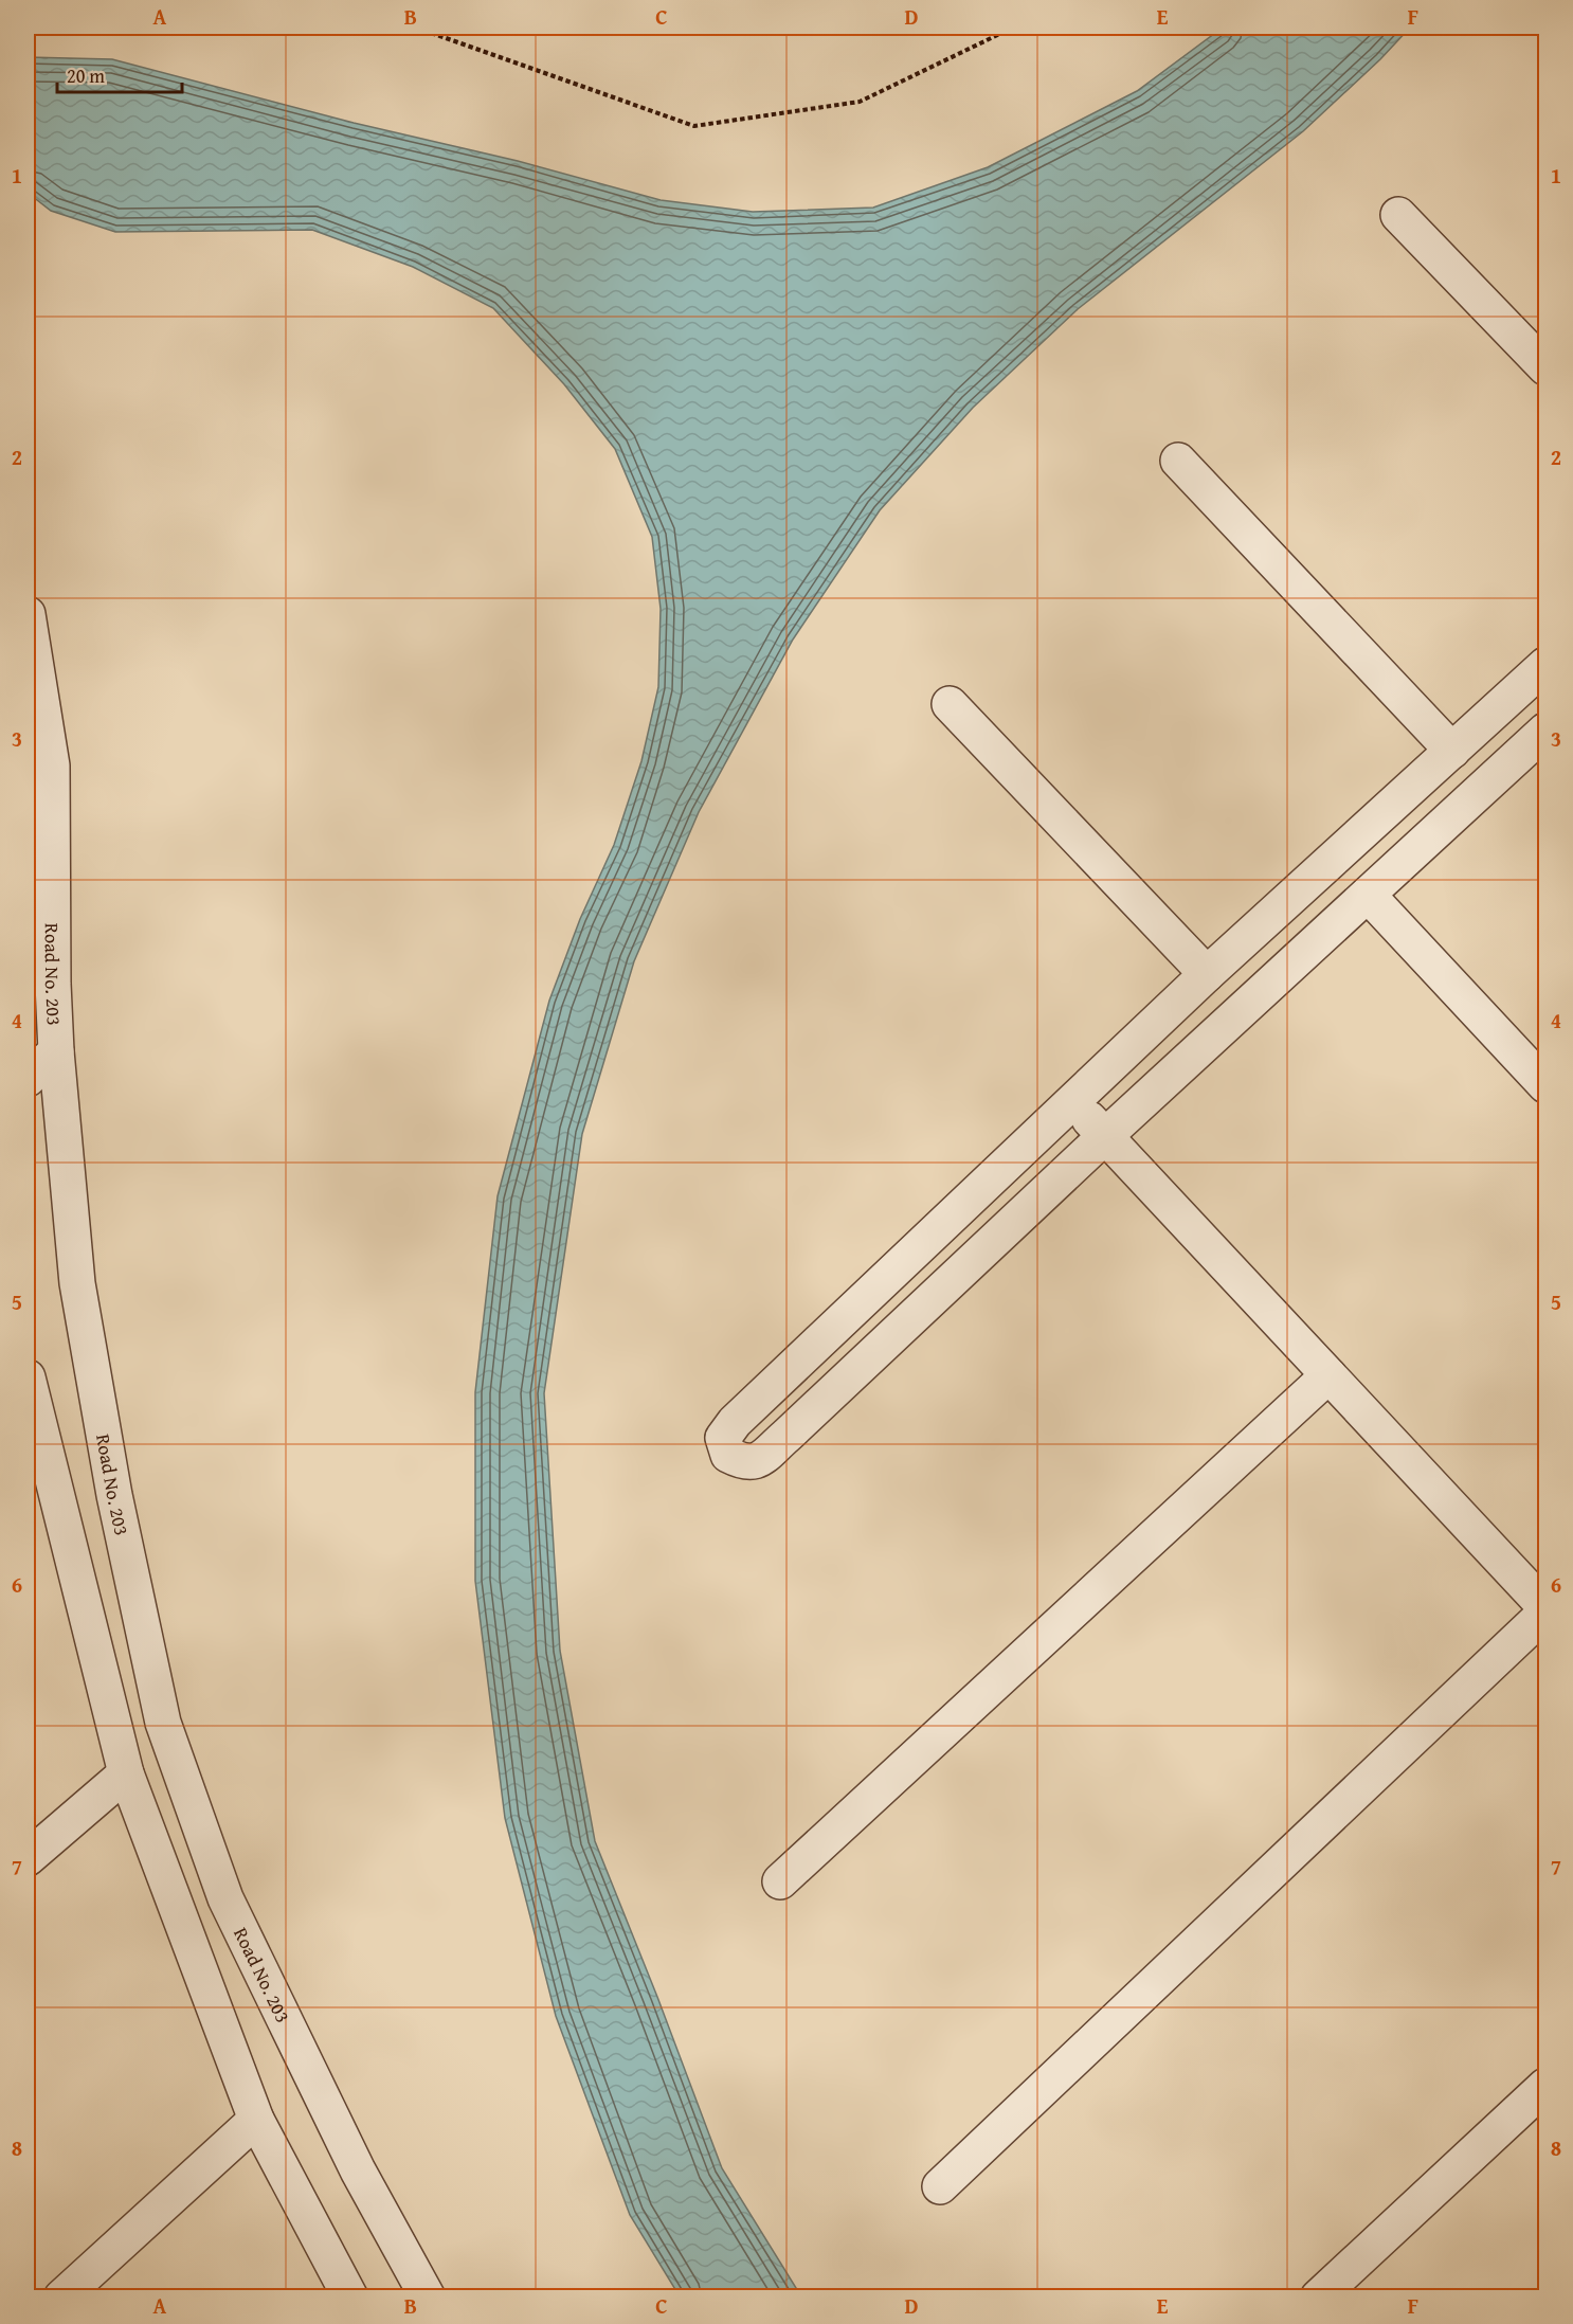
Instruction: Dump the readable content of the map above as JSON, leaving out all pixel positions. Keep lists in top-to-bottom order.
{
  "streets": {
    "street": ["Road No. 203"]
  },
  "scale_bar": "20 m",
  "grid": {
    "columns": [
      "A",
      "B",
      "C",
      "D",
      "E",
      "F"
    ],
    "rows": [
      "1",
      "2",
      "3",
      "4",
      "5",
      "6",
      "7",
      "8"
    ]
  }
}
